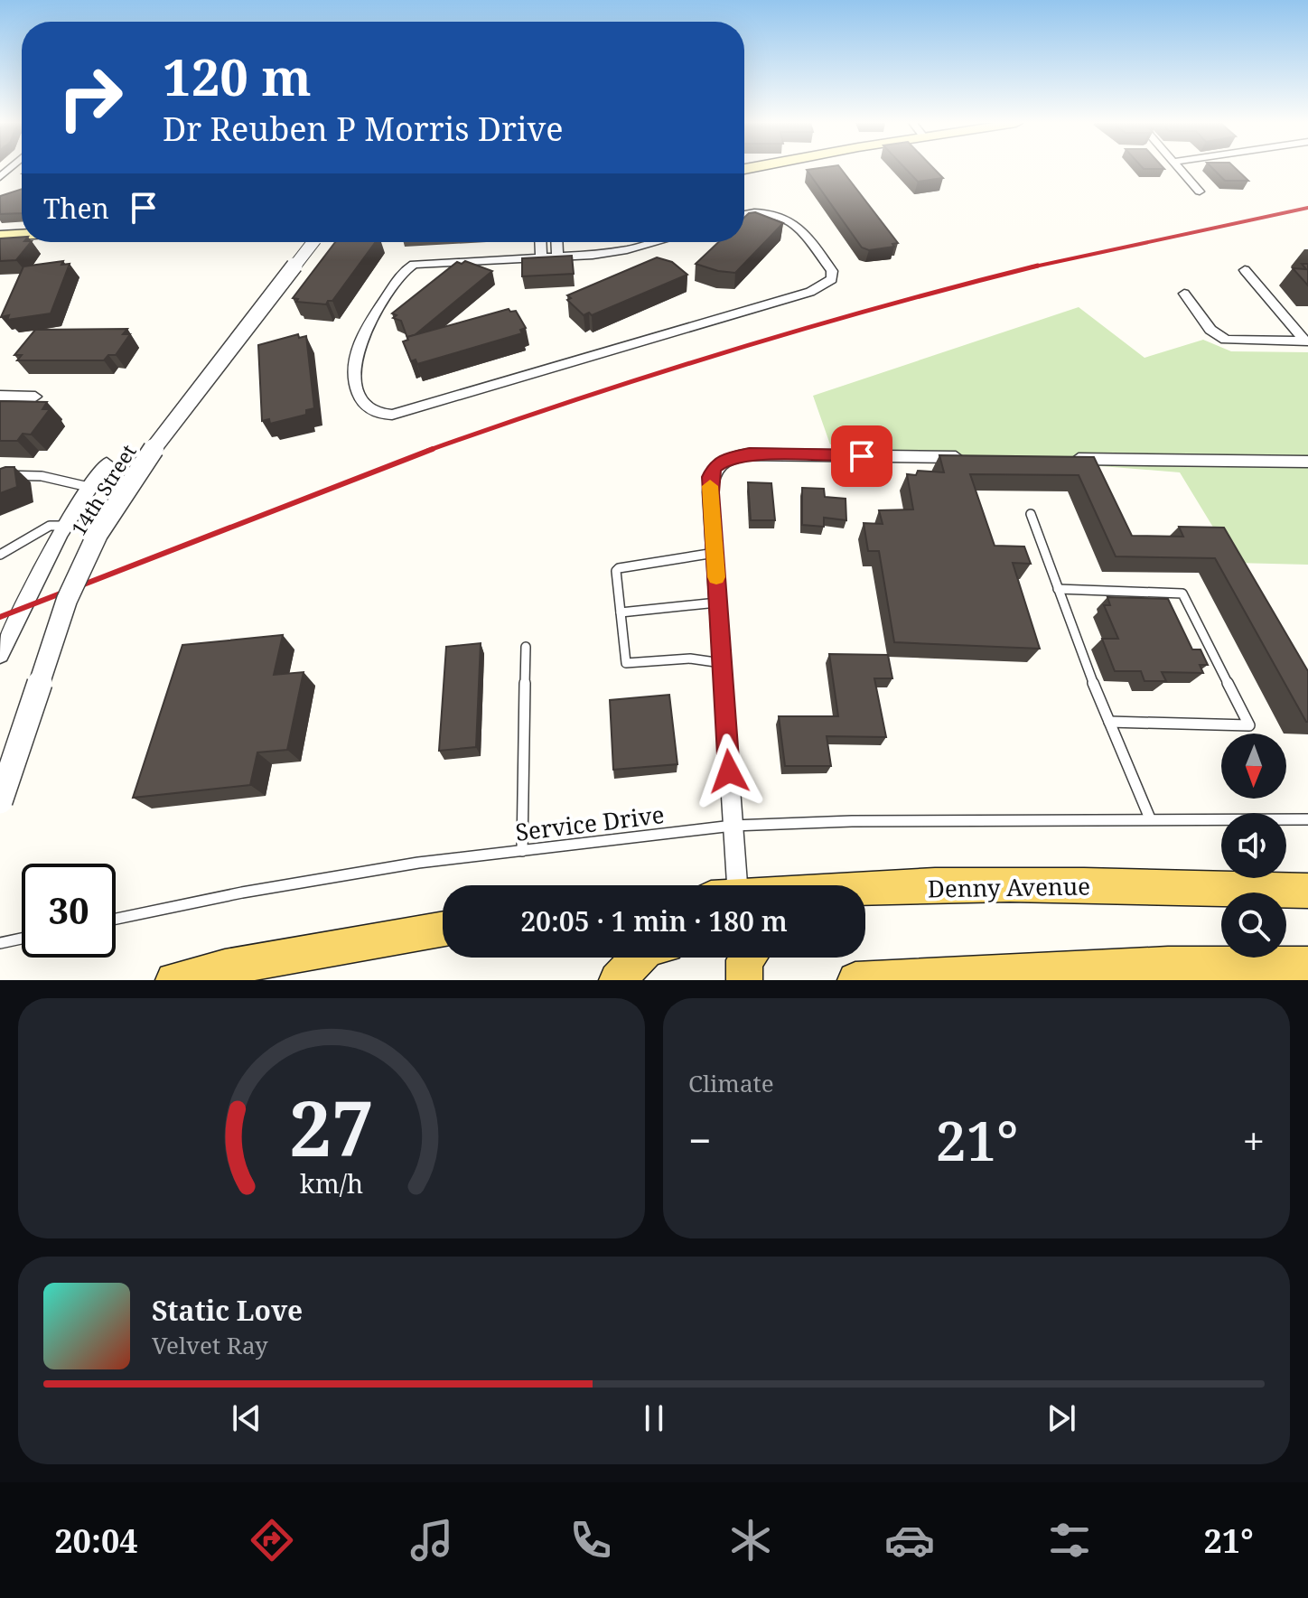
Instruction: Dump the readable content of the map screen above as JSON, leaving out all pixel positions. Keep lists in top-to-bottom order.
{
  "streets": {
    "main road": ["Denny Avenue"],
    "street": ["14th Street"],
    "lane": ["Service Drive"]
  },
  "north": "bottom",
  "page": {
    "turn": ["120 m", "Dr Reuben P Morris Drive"],
    "then": "Then",
    "limit": "30",
    "trip": "20:05 · 1 min · 180 m",
    "tile": "Climate",
    "heat": ["−", "21°", "+"],
    "song": ["Static Love", "Velvet Ray"],
    "tabs": ["20:04", "21°"],
    "gauge": ["27", "km/h"]
  }
}
